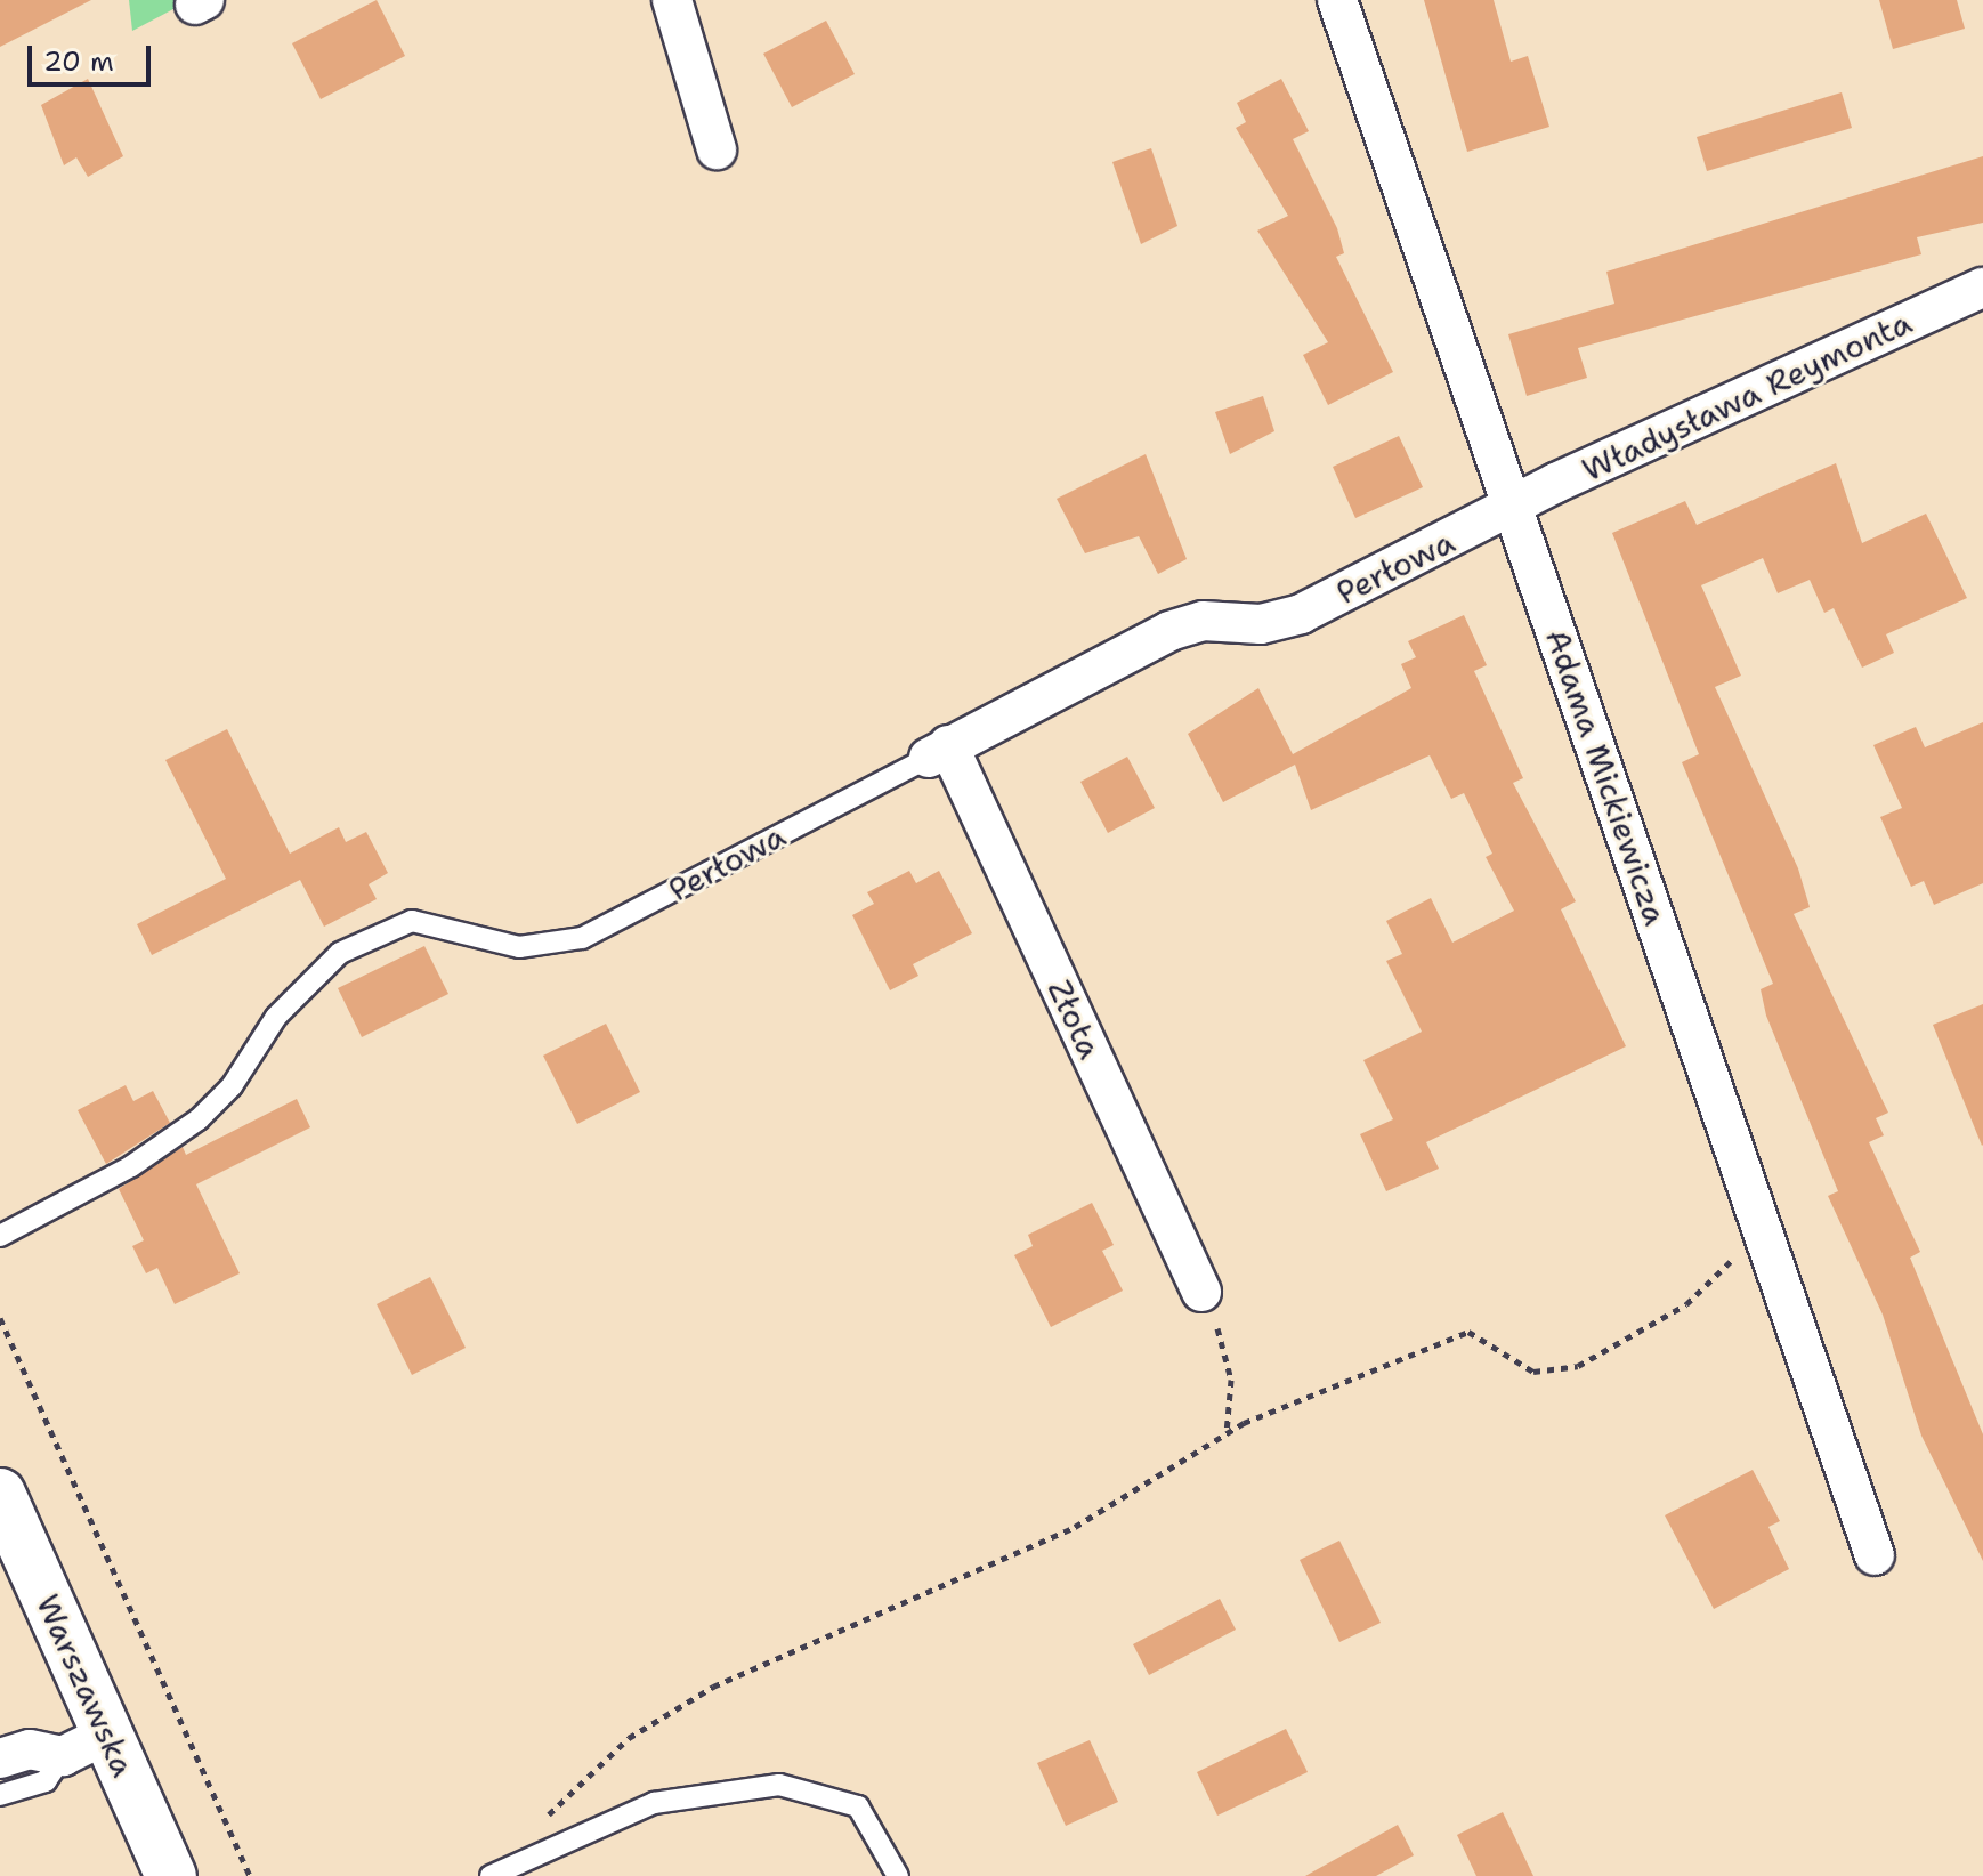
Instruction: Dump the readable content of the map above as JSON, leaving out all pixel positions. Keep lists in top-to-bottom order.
{
  "streets": {
    "main road": ["Warszawska"],
    "street": [
      "Władysława Reymonta",
      "Perłowa",
      "Adama Mickiewicza",
      "Złota"
    ]
  },
  "crossings": [
    ["Władysława Reymonta", "Perłowa"],
    ["Władysława Reymonta", "Adama Mickiewicza"],
    ["Perłowa", "Adama Mickiewicza"],
    ["Perłowa", "Złota"]
  ],
  "scale_bar": "20 m"
}
